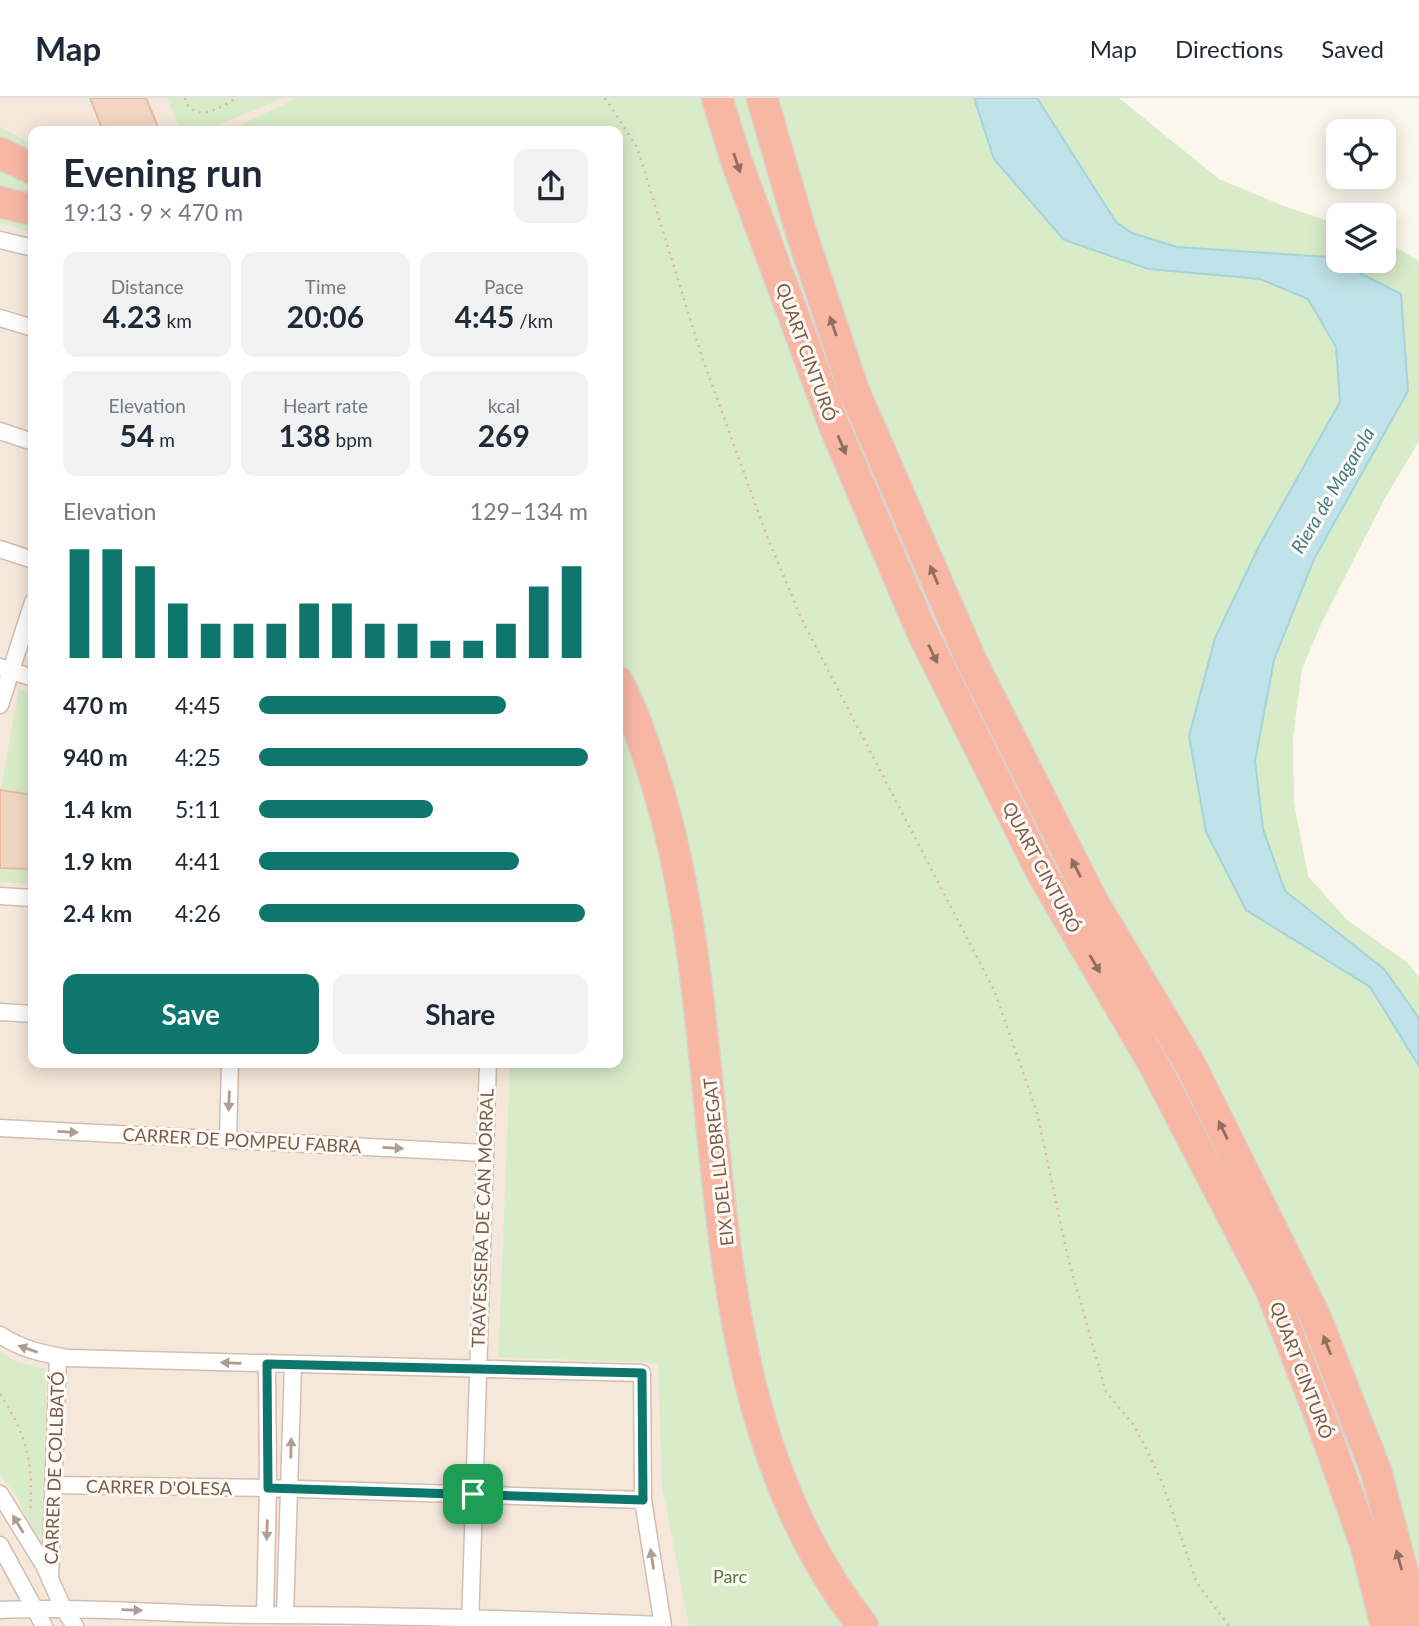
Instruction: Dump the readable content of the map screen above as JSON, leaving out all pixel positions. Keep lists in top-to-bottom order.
{
  "streets": {
    "highway": ["QUART CINTURÓ", "EIX DEL LLOBREGAT"],
    "street": [
      "CARRER DE POMPEU FABRA",
      "TRAVESSERA DE CAN MORRAL",
      "CARRER DE COLLBATÓ",
      "CARRER D'OLESA"
    ]
  },
  "crossings": [
    ["CARRER DE POMPEU FABRA", "TRAVESSERA DE CAN MORRAL"],
    ["TRAVESSERA DE CAN MORRAL", "CARRER D'OLESA"],
    ["CARRER DE COLLBATÓ", "CARRER D'OLESA"]
  ],
  "one_way": ["CARRER DE POMPEU FABRA"],
  "water": ["Riera de Magarola"],
  "parks": ["Parc"],
  "page": {
    "header": "Map",
    "nav": ["Map", "Directions", "Saved"],
    "heading": ["Evening run", "19:13 · 9 × 470 m"],
    "stats": [
      ["Distance", "4.23 km"],
      ["Time", "20:06"],
      ["Pace", "4:45 /km"],
      ["Elevation", "54 m"],
      ["Heart rate", "138 bpm"],
      ["kcal", "269"]
    ],
    "chart": ["Elevation", "129–134 m"],
    "list": [
      {
        "name": "470 m",
        "note": "4:45"
      },
      {
        "name": "940 m",
        "note": "4:25"
      },
      {
        "name": "1.4 km",
        "note": "5:11"
      },
      {
        "name": "1.9 km",
        "note": "4:41"
      },
      {
        "name": "2.4 km",
        "note": "4:26"
      }
    ],
    "buttons": ["Save", "Share"]
  }
}
